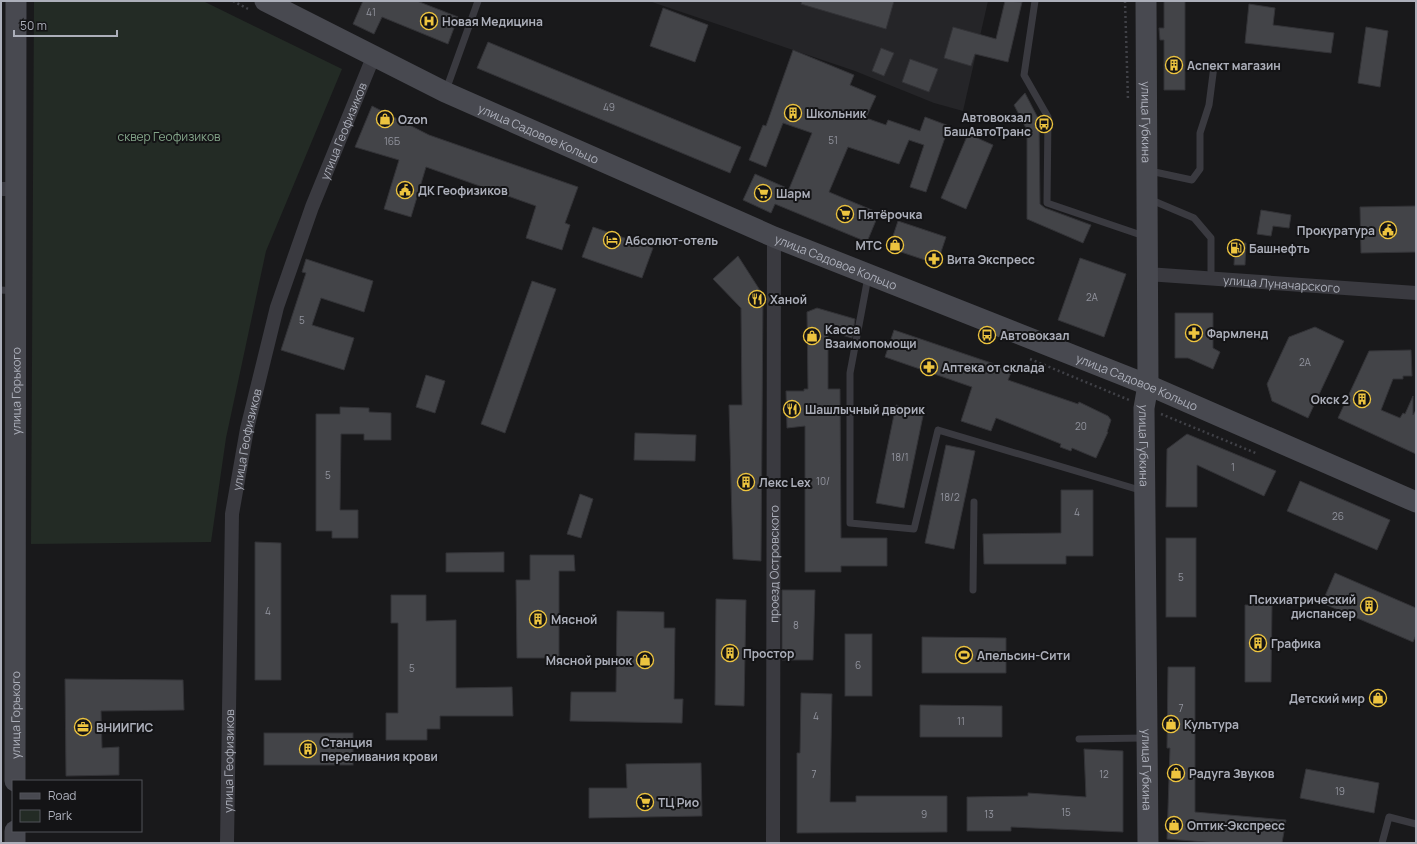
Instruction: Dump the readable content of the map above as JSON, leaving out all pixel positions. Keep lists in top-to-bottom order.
{
  "streets": {
    "street": [
      "улица Губкина",
      "улица Геофизиков",
      "улица Садовое Кольцо",
      "улица Луначарского",
      "улица Горького",
      "проезд Островского"
    ]
  },
  "crossings": [
    ["улица Губкина", "улица Садовое Кольцо"],
    ["улица Губкина", "улица Луначарского"],
    ["улица Геофизиков", "улица Садовое Кольцо"],
    ["улица Садовое Кольцо", "проезд Островского"]
  ],
  "parks": ["cквер Геофизиков"],
  "places": {
    "hospital": ["Новая Медицина"],
    "building": [
      "Аспект магазин",
      "Школьник",
      "Окск 2",
      "Лекс Lex",
      "Психиатрический диспансер",
      "Мясной",
      "Графика",
      "Простор",
      "Станция переливания крови"
    ],
    "shop": [
      "Ozon",
      "МТС",
      "Касса Взаимопомощи",
      "Мясной рынок",
      "Детский мир",
      "Культура",
      "Радуга Звуков",
      "Оптик-Экспресс"
    ],
    "bus stop": ["Автовокзал БашАвтоТранс", "Автовокзал"],
    "public building": ["ДК Геофизиков", "Прокуратура"],
    "supermarket": ["Шарм", "Пятёрочка", "ТЦ Рио"],
    "hotel": ["Абсолют-отель"],
    "fuel station": ["Башнефть"],
    "pharmacy": ["Вита Экспресс", "Фармленд", "Аптека от склада"],
    "restaurant": ["Ханой", "Шашлычный дворик"],
    "sports": ["Апельсин-Сити"],
    "office": ["ВНИИГИС"]
  },
  "house_numbers": [
    "41",
    "49",
    "51",
    "16Б",
    "2А",
    "5",
    "2А",
    "20",
    "18/1",
    "1",
    "5",
    "10/",
    "18/2",
    "4",
    "26",
    "5",
    "4",
    "8",
    "6",
    "5",
    "7",
    "4",
    "11",
    "7",
    "12",
    "19",
    "15",
    "9",
    "13"
  ],
  "legend": ["Road", "Park"],
  "scale_bar": "50 m"
}
